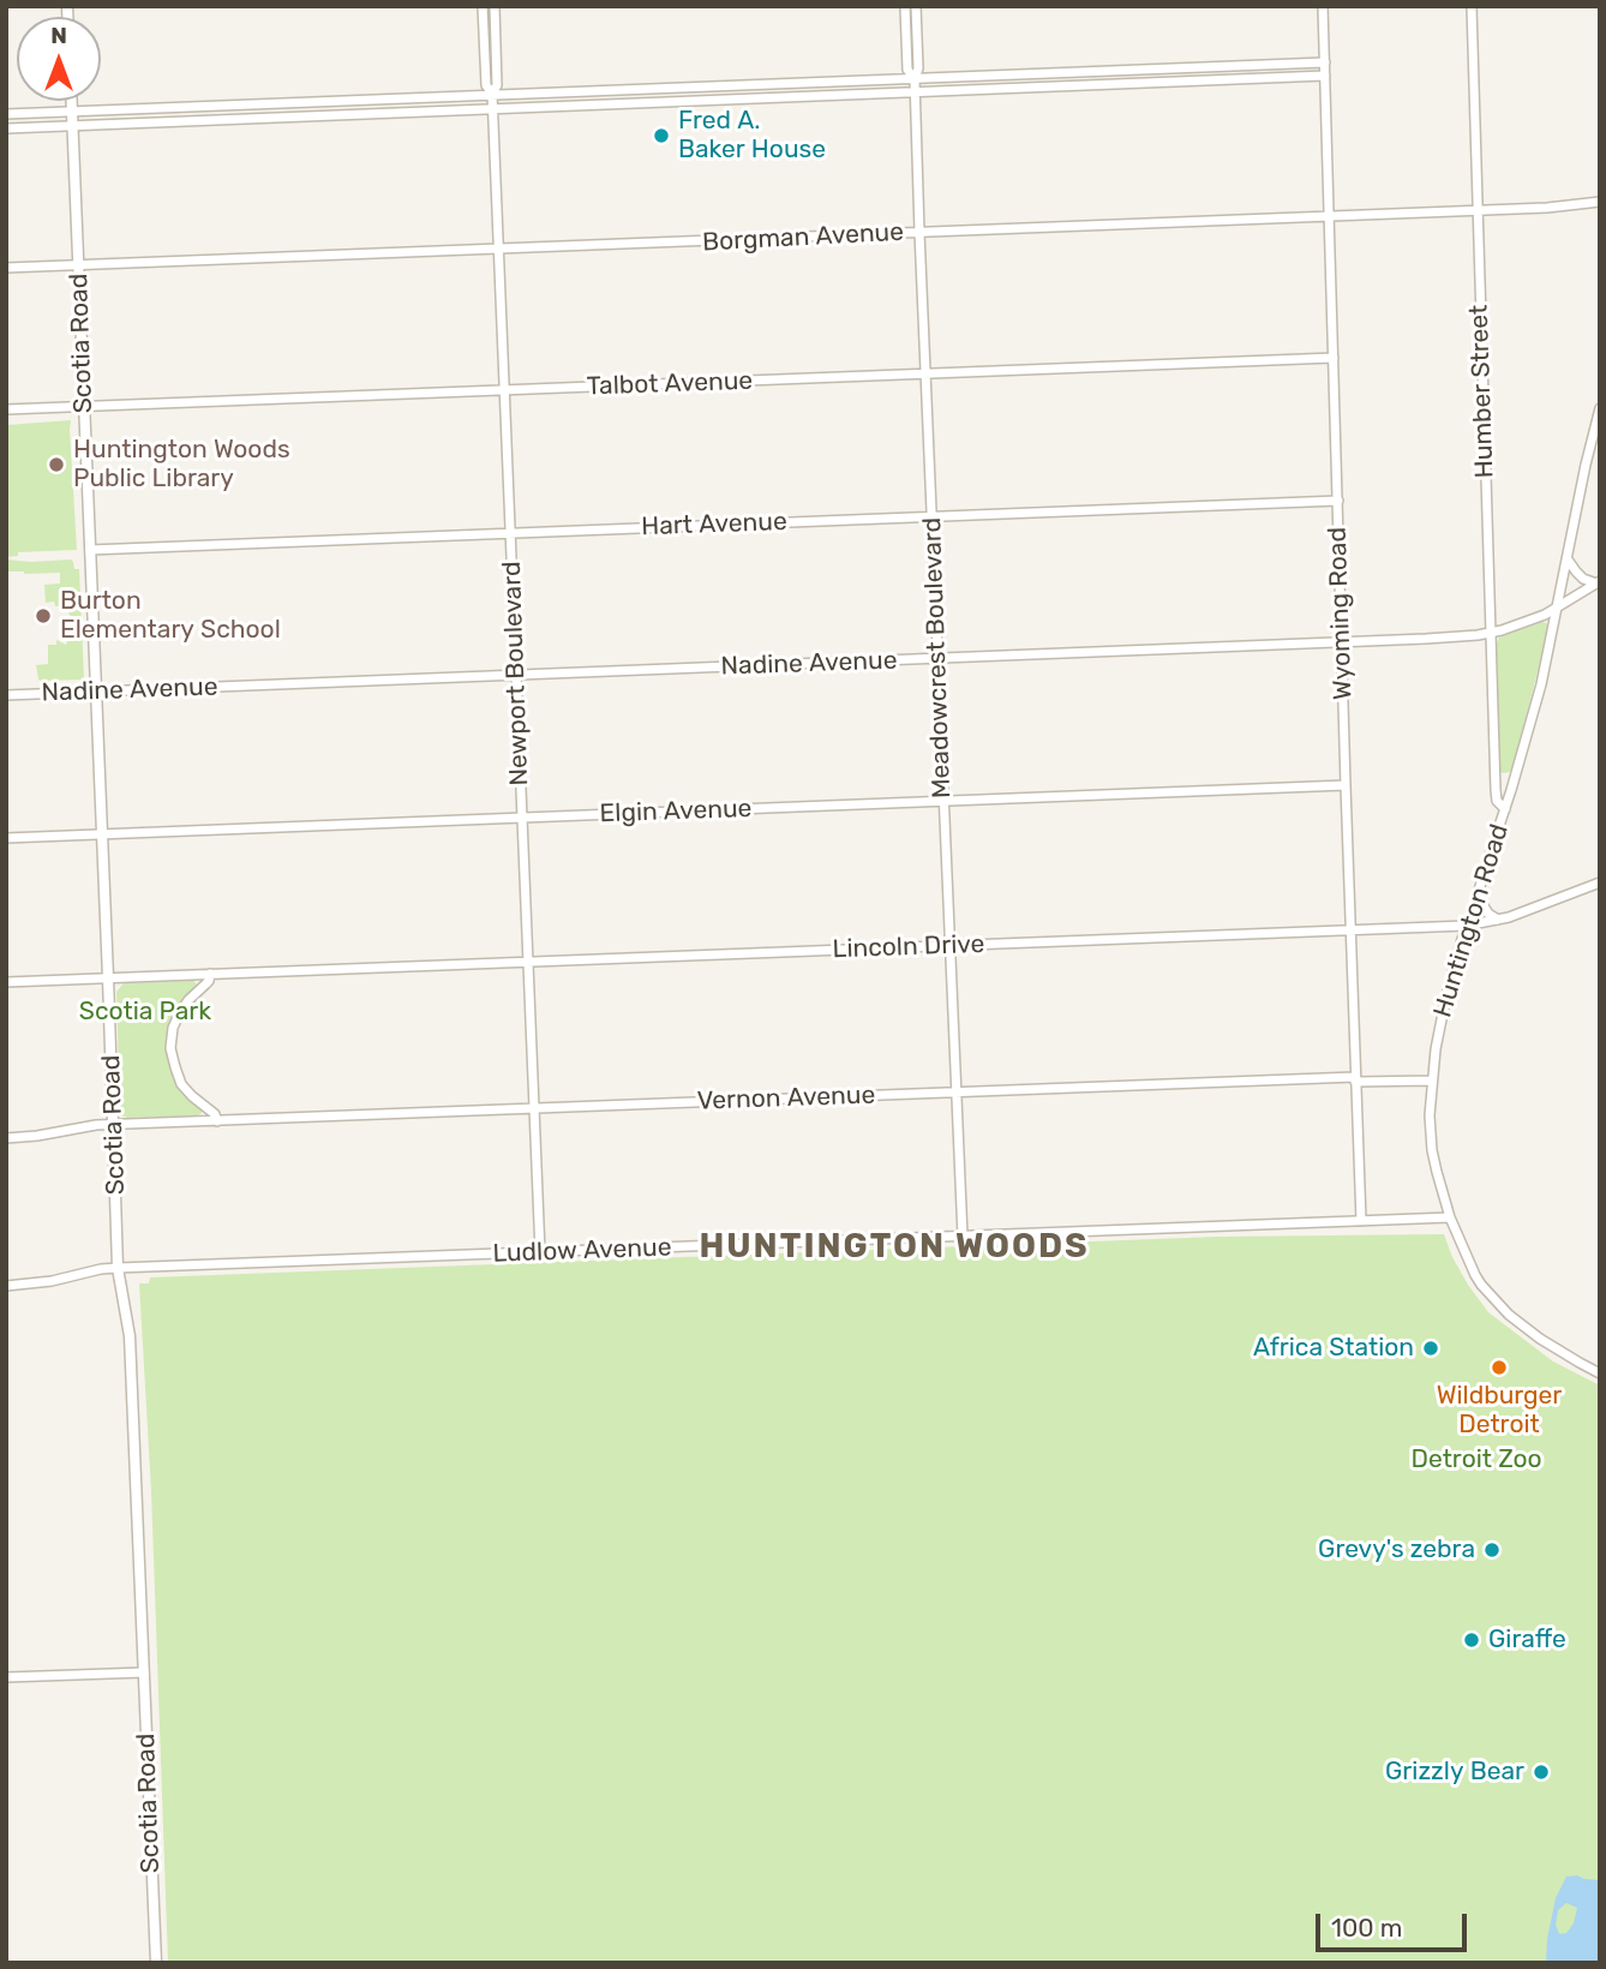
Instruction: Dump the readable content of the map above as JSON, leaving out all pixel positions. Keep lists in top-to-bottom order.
{
  "streets": {
    "street": [
      "Borgman Avenue",
      "Scotia Road",
      "Talbot Avenue",
      "Humber Street",
      "Hart Avenue",
      "Wyoming Road",
      "Meadowcrest Boulevard",
      "Nadine Avenue",
      "Newport Boulevard",
      "Elgin Avenue",
      "Huntington Road",
      "Lincoln Drive",
      "Vernon Avenue",
      "Ludlow Avenue"
    ]
  },
  "crossings": [
    ["Borgman Avenue", "Scotia Road"],
    ["Borgman Avenue", "Humber Street"],
    ["Borgman Avenue", "Wyoming Road"],
    ["Borgman Avenue", "Meadowcrest Boulevard"],
    ["Borgman Avenue", "Newport Boulevard"],
    ["Scotia Road", "Talbot Avenue"],
    ["Scotia Road", "Hart Avenue"],
    ["Scotia Road", "Nadine Avenue"],
    ["Scotia Road", "Elgin Avenue"],
    ["Scotia Road", "Lincoln Drive"],
    ["Scotia Road", "Vernon Avenue"],
    ["Scotia Road", "Ludlow Avenue"],
    ["Talbot Avenue", "Wyoming Road"],
    ["Talbot Avenue", "Meadowcrest Boulevard"],
    ["Talbot Avenue", "Newport Boulevard"],
    ["Humber Street", "Nadine Avenue"],
    ["Humber Street", "Huntington Road"],
    ["Hart Avenue", "Wyoming Road"],
    ["Hart Avenue", "Meadowcrest Boulevard"],
    ["Hart Avenue", "Newport Boulevard"],
    ["Wyoming Road", "Nadine Avenue"],
    ["Wyoming Road", "Elgin Avenue"],
    ["Wyoming Road", "Lincoln Drive"],
    ["Wyoming Road", "Vernon Avenue"],
    ["Wyoming Road", "Ludlow Avenue"],
    ["Meadowcrest Boulevard", "Nadine Avenue"],
    ["Meadowcrest Boulevard", "Elgin Avenue"],
    ["Meadowcrest Boulevard", "Lincoln Drive"],
    ["Meadowcrest Boulevard", "Vernon Avenue"],
    ["Meadowcrest Boulevard", "Ludlow Avenue"],
    ["Nadine Avenue", "Newport Boulevard"],
    ["Nadine Avenue", "Huntington Road"],
    ["Newport Boulevard", "Elgin Avenue"],
    ["Newport Boulevard", "Lincoln Drive"],
    ["Newport Boulevard", "Vernon Avenue"],
    ["Newport Boulevard", "Ludlow Avenue"],
    ["Huntington Road", "Lincoln Drive"],
    ["Huntington Road", "Vernon Avenue"],
    ["Huntington Road", "Ludlow Avenue"]
  ],
  "districts": ["HUNTINGTON WOODS"],
  "parks": ["Scotia Park", "Detroit Zoo"],
  "places": [
    "Fred A. Baker House",
    "Huntington Woods Public Library",
    "Burton Elementary School",
    "Africa Station",
    "Wildburger Detroit",
    "Grevy's zebra",
    "Giraffe",
    "Grizzly Bear"
  ],
  "scale_bar": "100 m",
  "north": "top"
}
